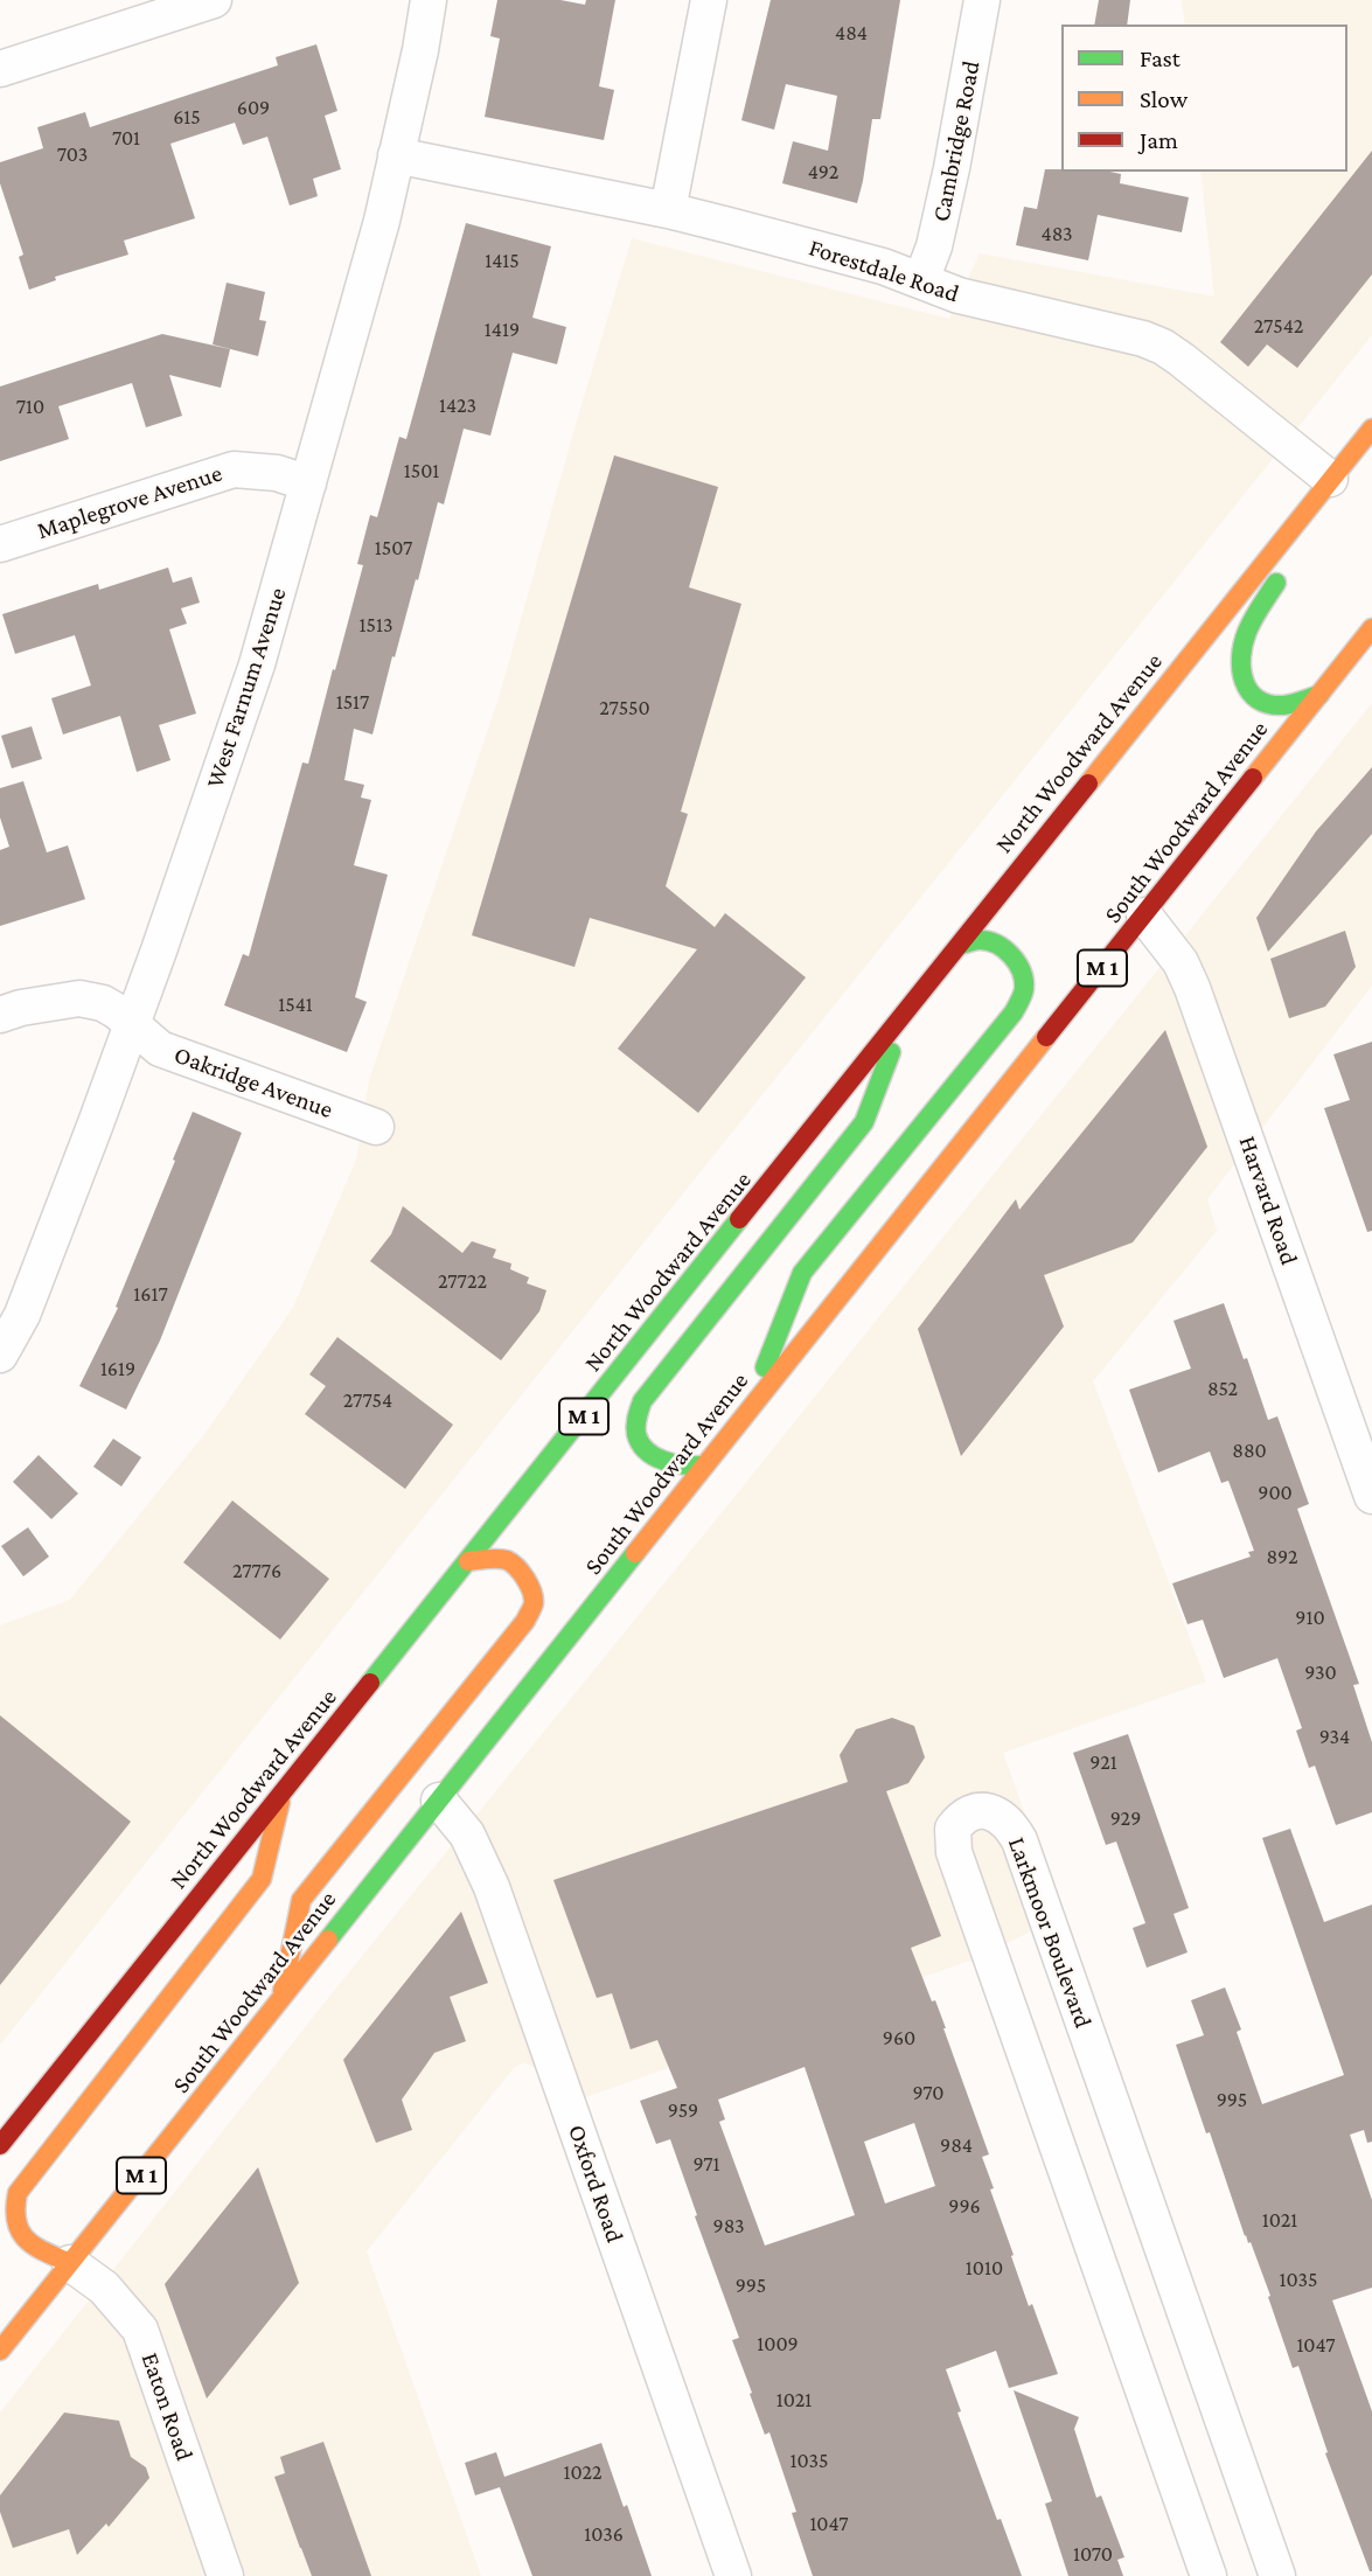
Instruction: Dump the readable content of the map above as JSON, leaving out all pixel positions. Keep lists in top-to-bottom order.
{
  "streets": {
    "main road": ["North Woodward Avenue", "South Woodward Avenue", "M 1"],
    "street": [
      "Cambridge Road",
      "Forestdale Road",
      "Maplegrove Avenue",
      "West Farnum Avenue",
      "Oakridge Avenue",
      "Harvard Road",
      "Larkmoor Boulevard",
      "Oxford Road",
      "Eaton Road"
    ]
  },
  "crossings": [
    ["Cambridge Road", "Forestdale Road"],
    ["Forestdale Road", "West Farnum Avenue"],
    ["Forestdale Road", "North Woodward Avenue"],
    ["Maplegrove Avenue", "West Farnum Avenue"],
    ["West Farnum Avenue", "Oakridge Avenue"],
    ["South Woodward Avenue", "Harvard Road"],
    ["South Woodward Avenue", "Oxford Road"],
    ["South Woodward Avenue", "Eaton Road"]
  ],
  "house_numbers": [
    "484",
    "609",
    "615",
    "701",
    "703",
    "492",
    "483",
    "1415",
    "27542",
    "1419",
    "1423",
    "710",
    "1501",
    "1507",
    "1513",
    "1517",
    "27550",
    "1541",
    "27722",
    "1617",
    "1619",
    "852",
    "27754",
    "880",
    "900",
    "892",
    "27776",
    "910",
    "930",
    "934",
    "921",
    "929",
    "960",
    "970",
    "995",
    "959",
    "984",
    "971",
    "996",
    "1021",
    "983",
    "1010",
    "1035",
    "995",
    "1009",
    "1047",
    "1021",
    "1035",
    "1022",
    "1047",
    "1036",
    "1070"
  ],
  "legend": ["Fast", "Slow", "Jam"]
}
